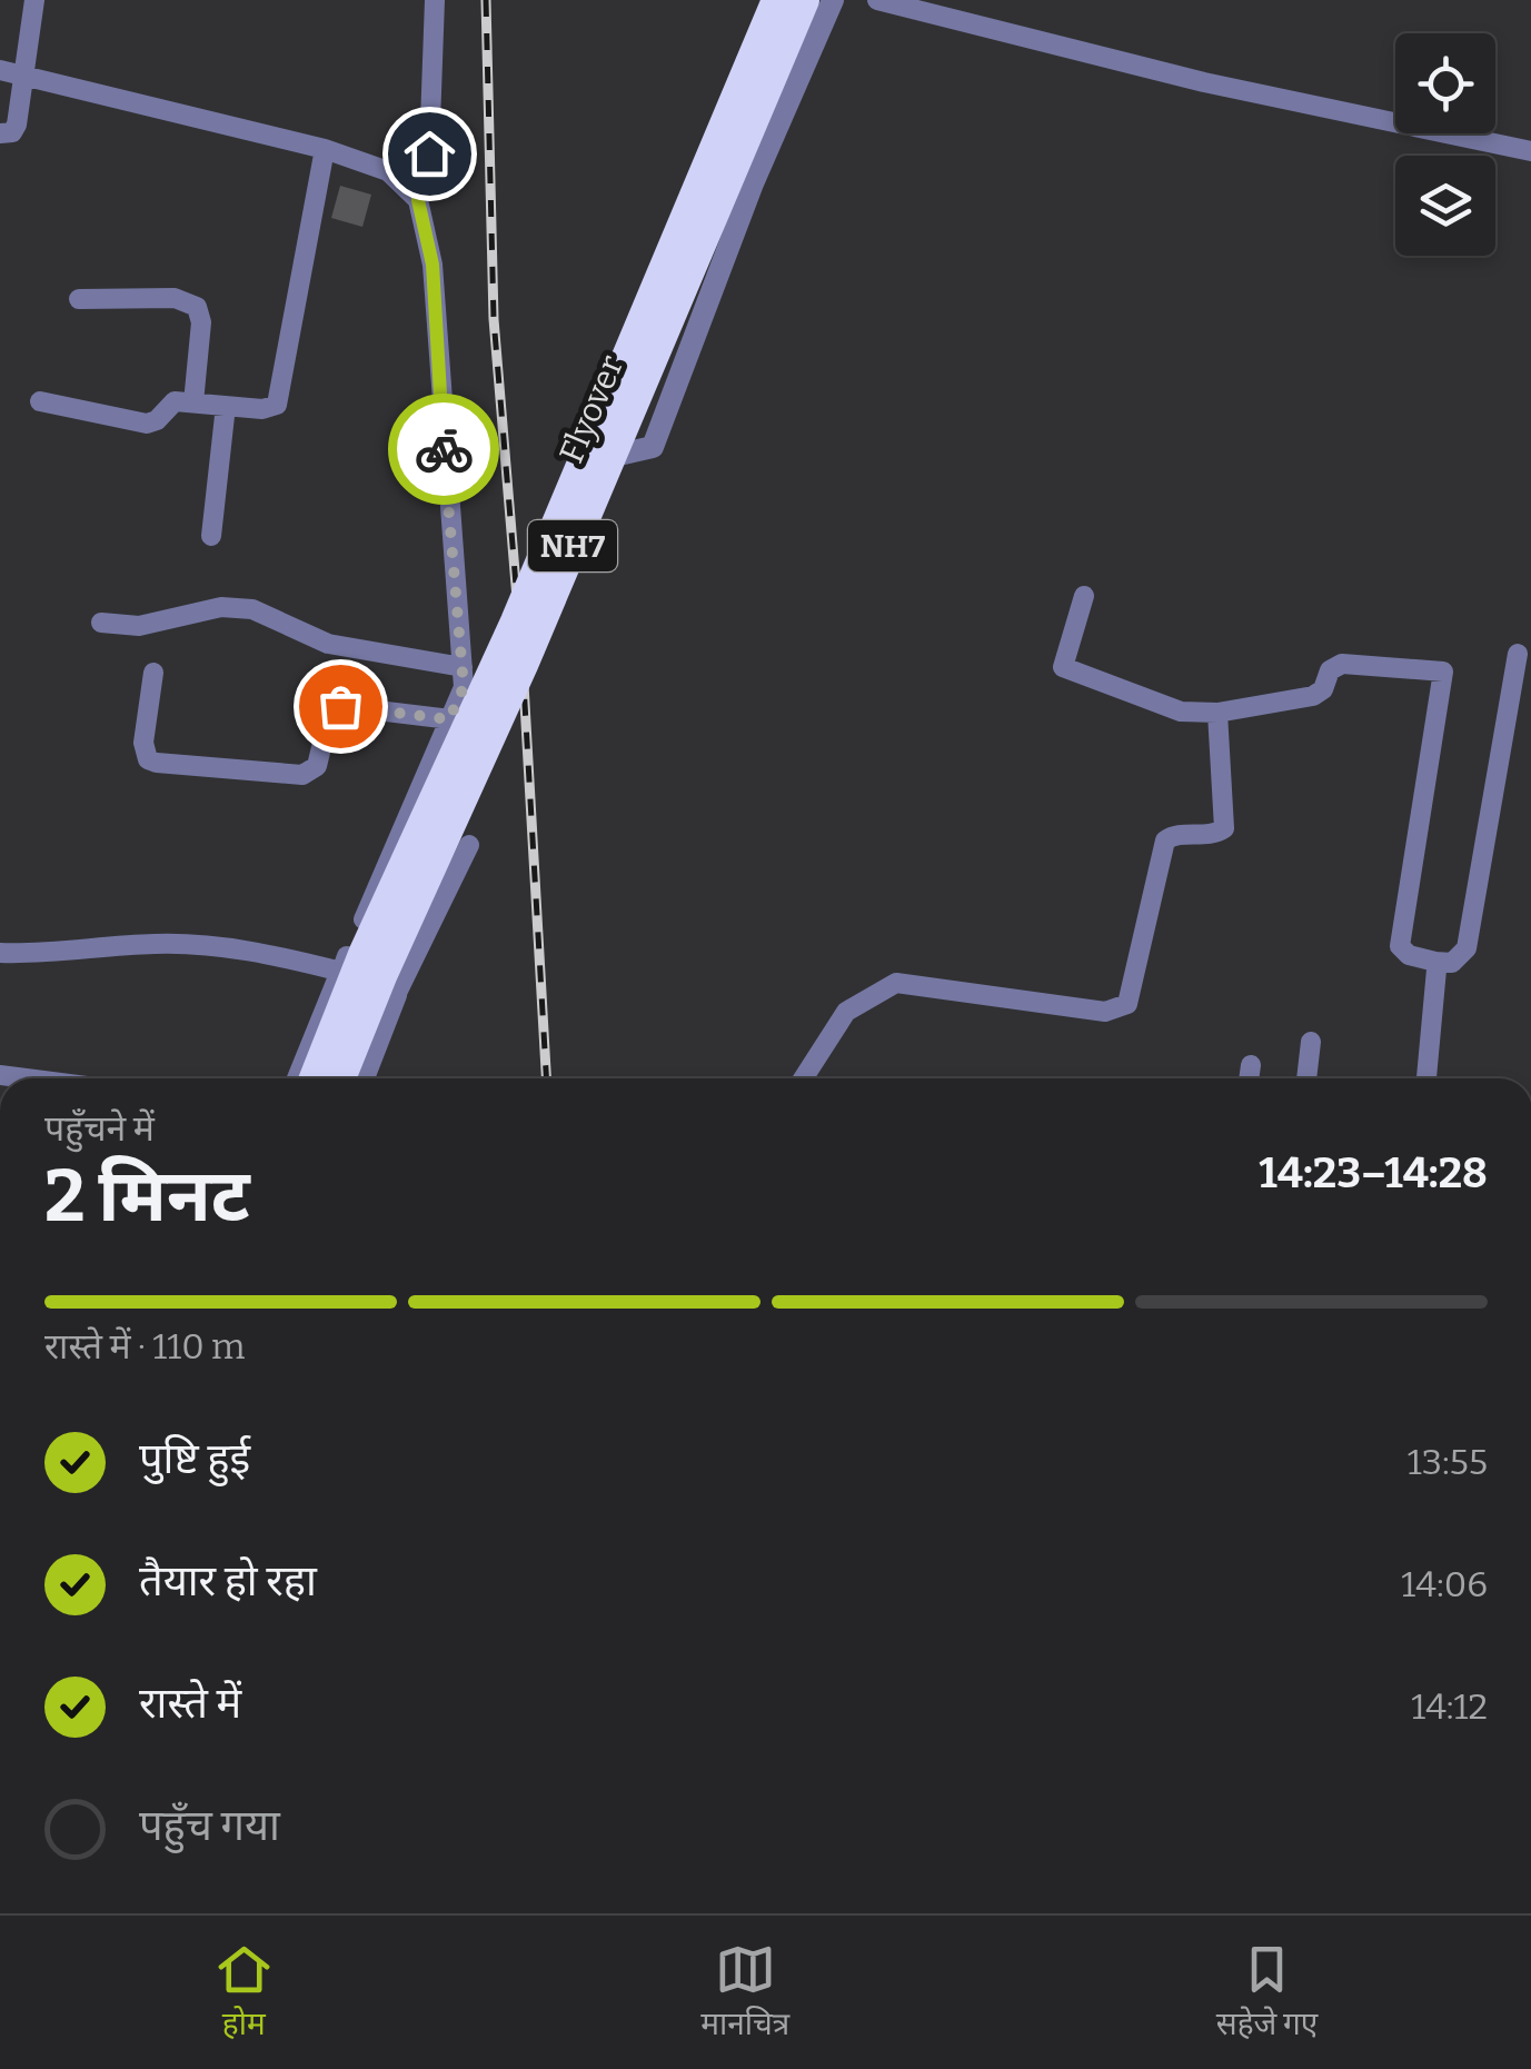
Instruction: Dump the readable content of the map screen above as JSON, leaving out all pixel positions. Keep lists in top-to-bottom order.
{
  "streets": {
    "highway": ["Flyover", "NH7"]
  },
  "page": {
    "heading": ["2 मिनट", "पहुँचने में", "14:23–14:28"],
    "bar": "रास्ते में · 110 m",
    "list": [
      ["पुष्टि हुई", "13:55"],
      ["तैयार हो रहा", "14:06"],
      ["रास्ते में", "14:12"],
      "पहुँच गया"
    ],
    "tabs": ["होम", "मानचित्र", "सहेजे गए"]
  }
}
